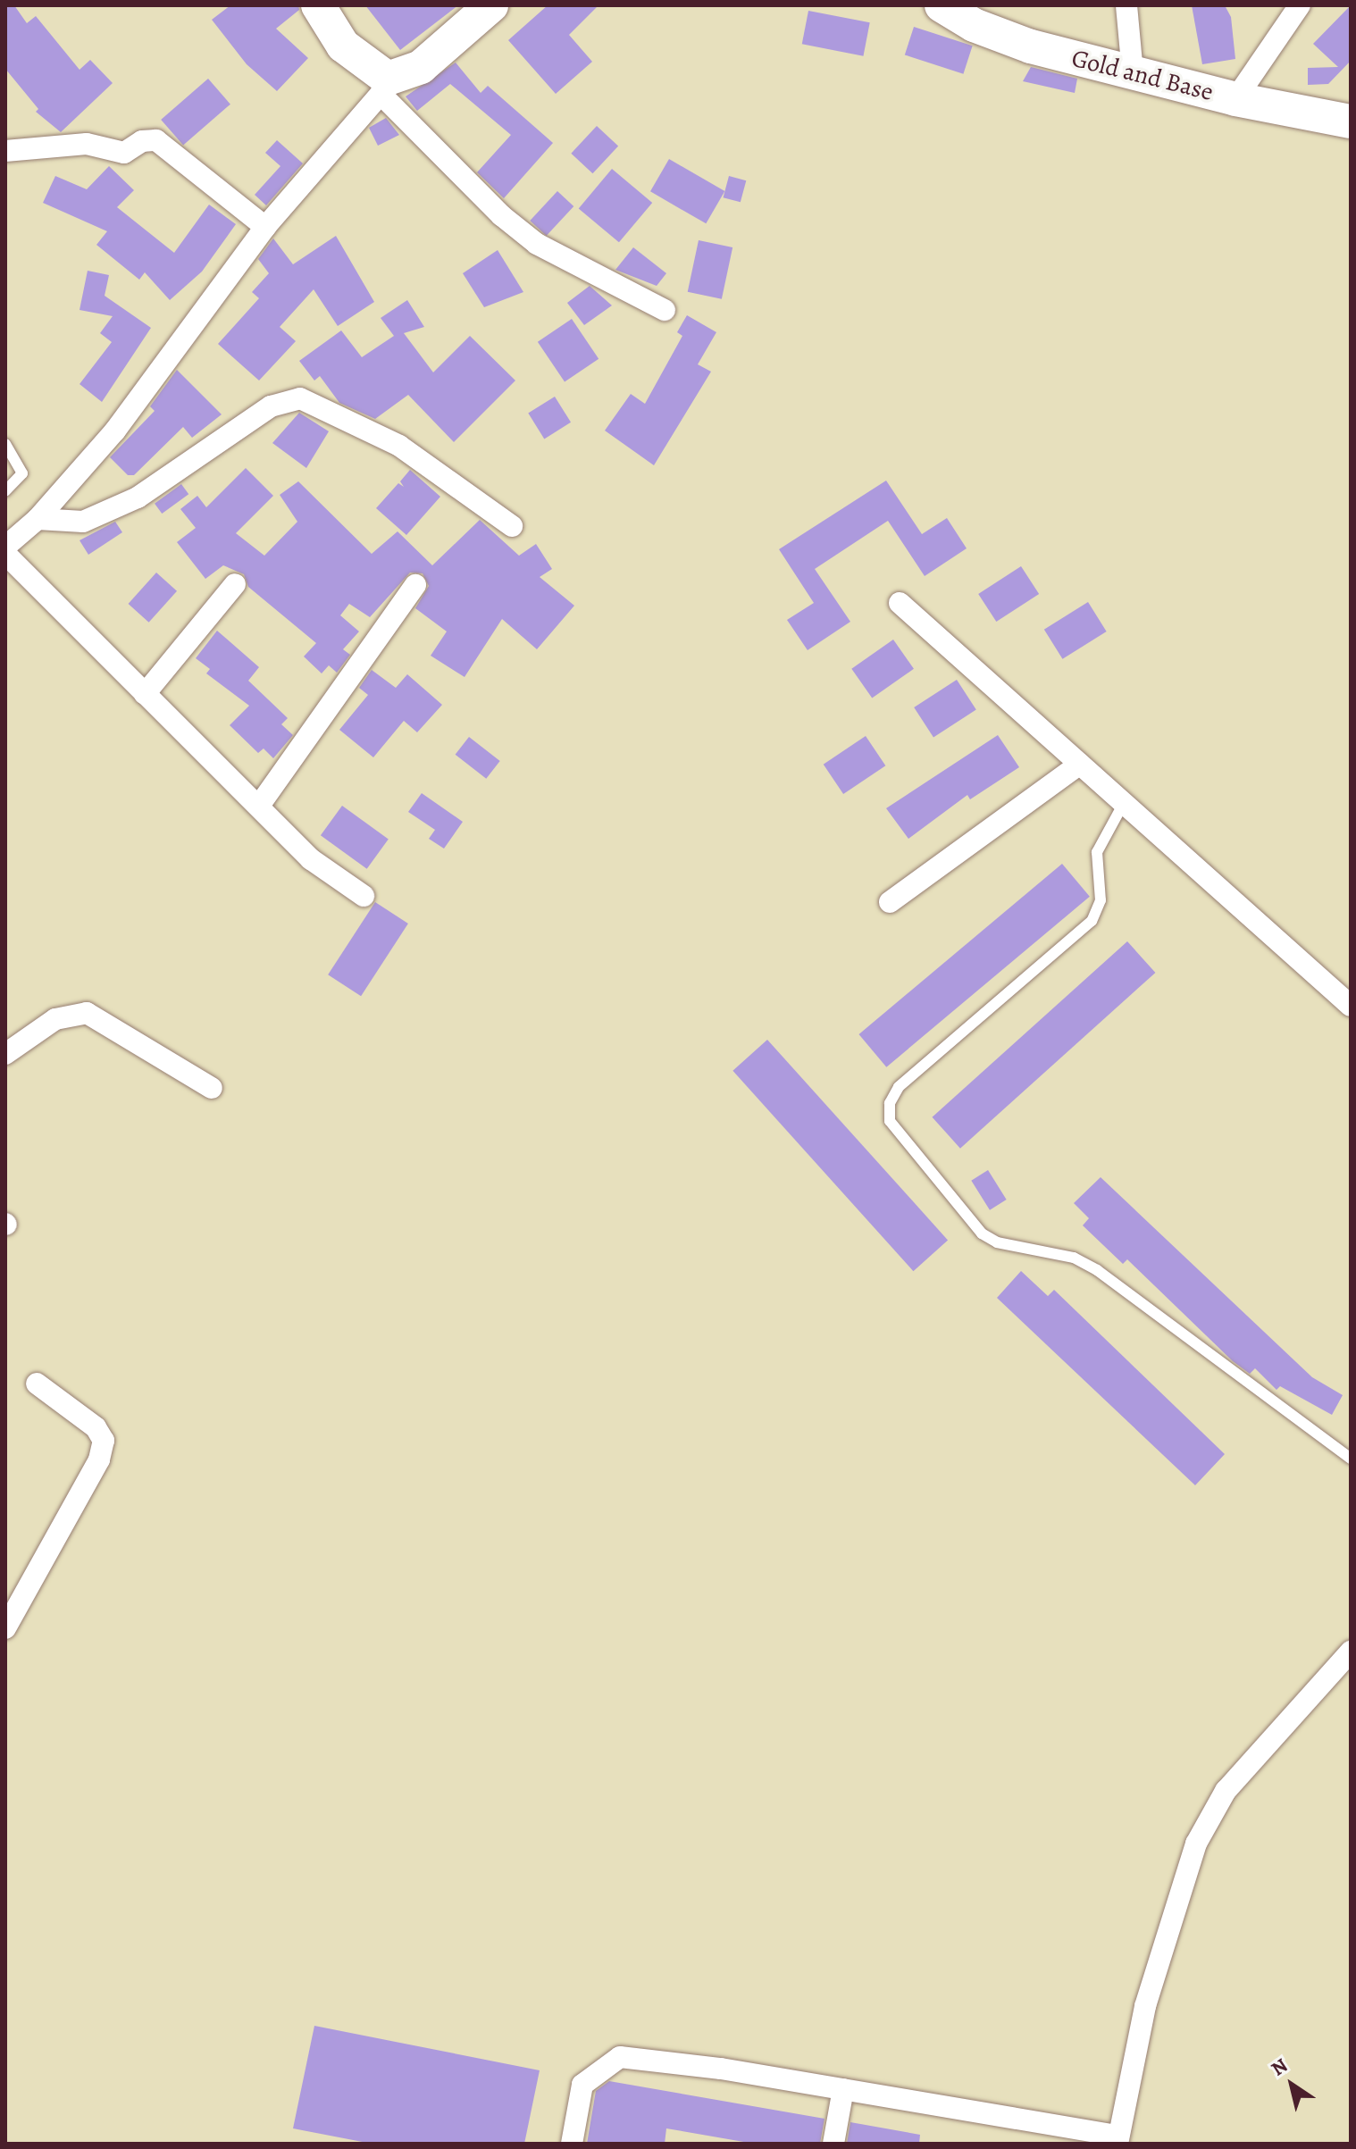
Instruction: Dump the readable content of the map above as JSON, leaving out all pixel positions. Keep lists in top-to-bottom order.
{
  "streets": {
    "main road": ["Gold and Base"]
  },
  "north": "top left"
}
